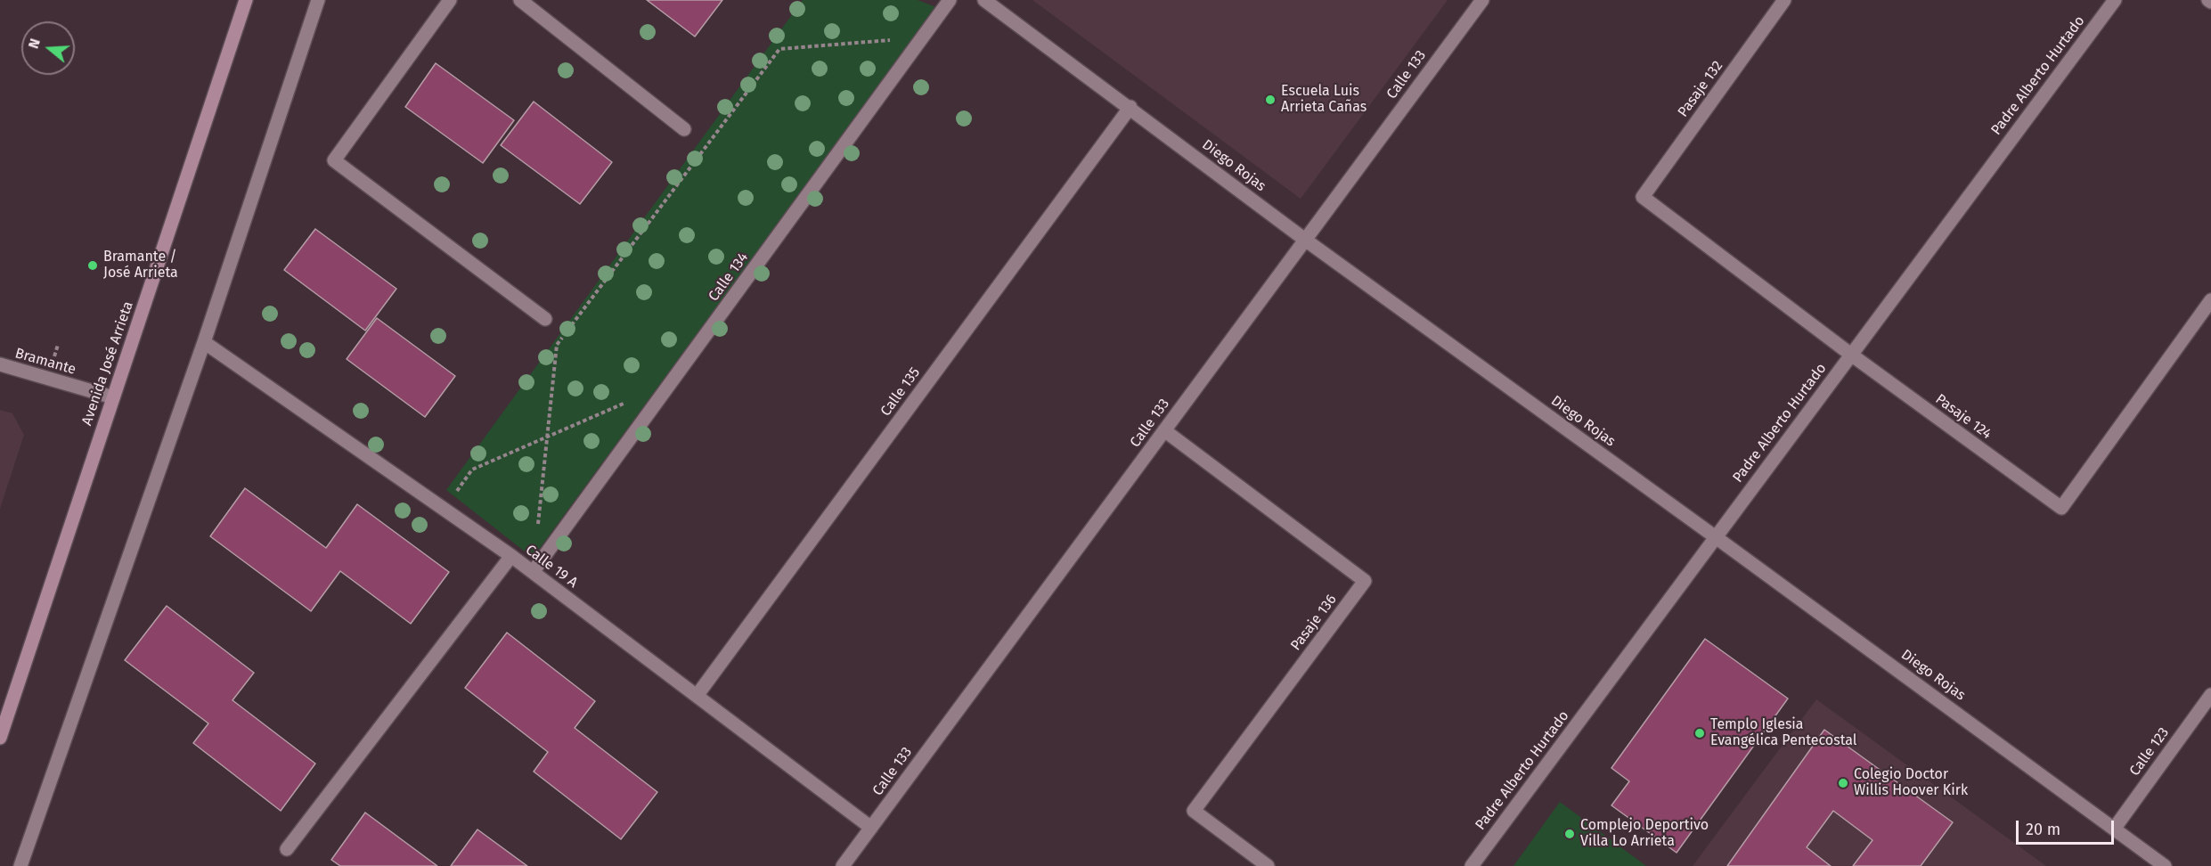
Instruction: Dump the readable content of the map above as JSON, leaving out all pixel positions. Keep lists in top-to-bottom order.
{
  "streets": {
    "main road": ["Avenida José Arrieta"],
    "street": [
      "Calle 133",
      "Padre Alberto Hurtado",
      "Pasaje 132",
      "Diego Rojas",
      "Calle 134",
      "Bramante",
      "Calle 135",
      "Pasaje 124",
      "Calle 19 A",
      "Pasaje 136",
      "Calle 123"
    ]
  },
  "crossings": [
    ["Calle 133", "Diego Rojas"],
    ["Calle 133", "Calle 19 A"],
    ["Calle 133", "Pasaje 136"],
    ["Padre Alberto Hurtado", "Diego Rojas"],
    ["Padre Alberto Hurtado", "Pasaje 124"],
    ["Pasaje 132", "Pasaje 124"],
    ["Diego Rojas", "Calle 135"],
    ["Diego Rojas", "Calle 123"],
    ["Calle 134", "Calle 19 A"],
    ["Bramante", "Avenida José Arrieta"],
    ["Calle 135", "Calle 19 A"]
  ],
  "places": [
    "Escuela Luis Arrieta Cañas",
    "Bramante / José Arrieta",
    "Templo Iglesia Evangélica Pentecostal",
    "Colegio Doctor Willis Hoover Kirk",
    "Complejo Deportivo Villa Lo Arrieta"
  ],
  "scale_bar": "20 m",
  "north": "left"
}
